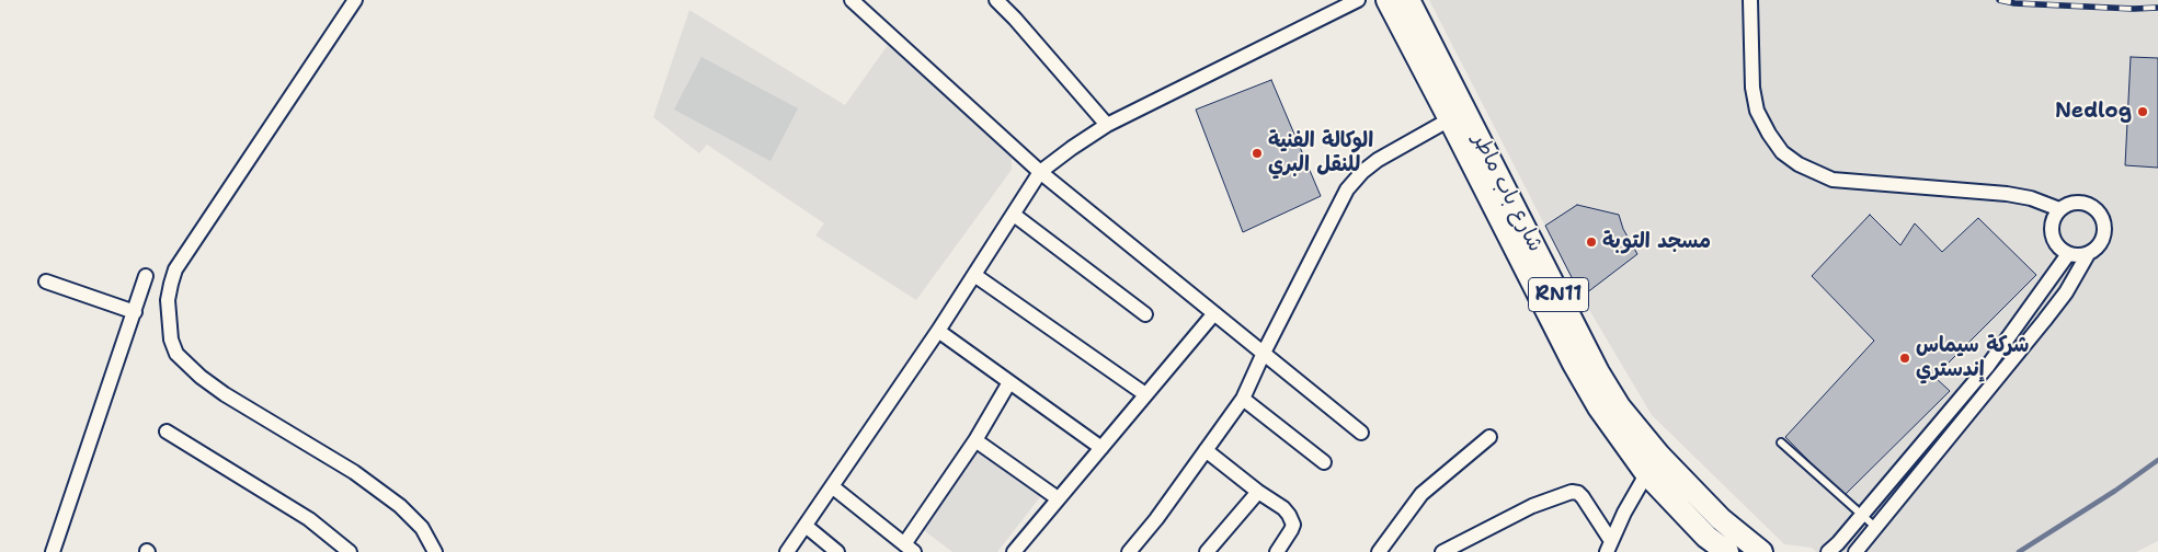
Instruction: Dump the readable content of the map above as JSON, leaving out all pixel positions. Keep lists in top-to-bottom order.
{
  "streets": {
    "main road": ["شارع باب ماطر", "RN11"]
  },
  "places": [
    "Nedlog",
    "الوكالة الفنية للنقل البري",
    "مسجد التوبة",
    "شركة سيماس إندستري"
  ]
}
